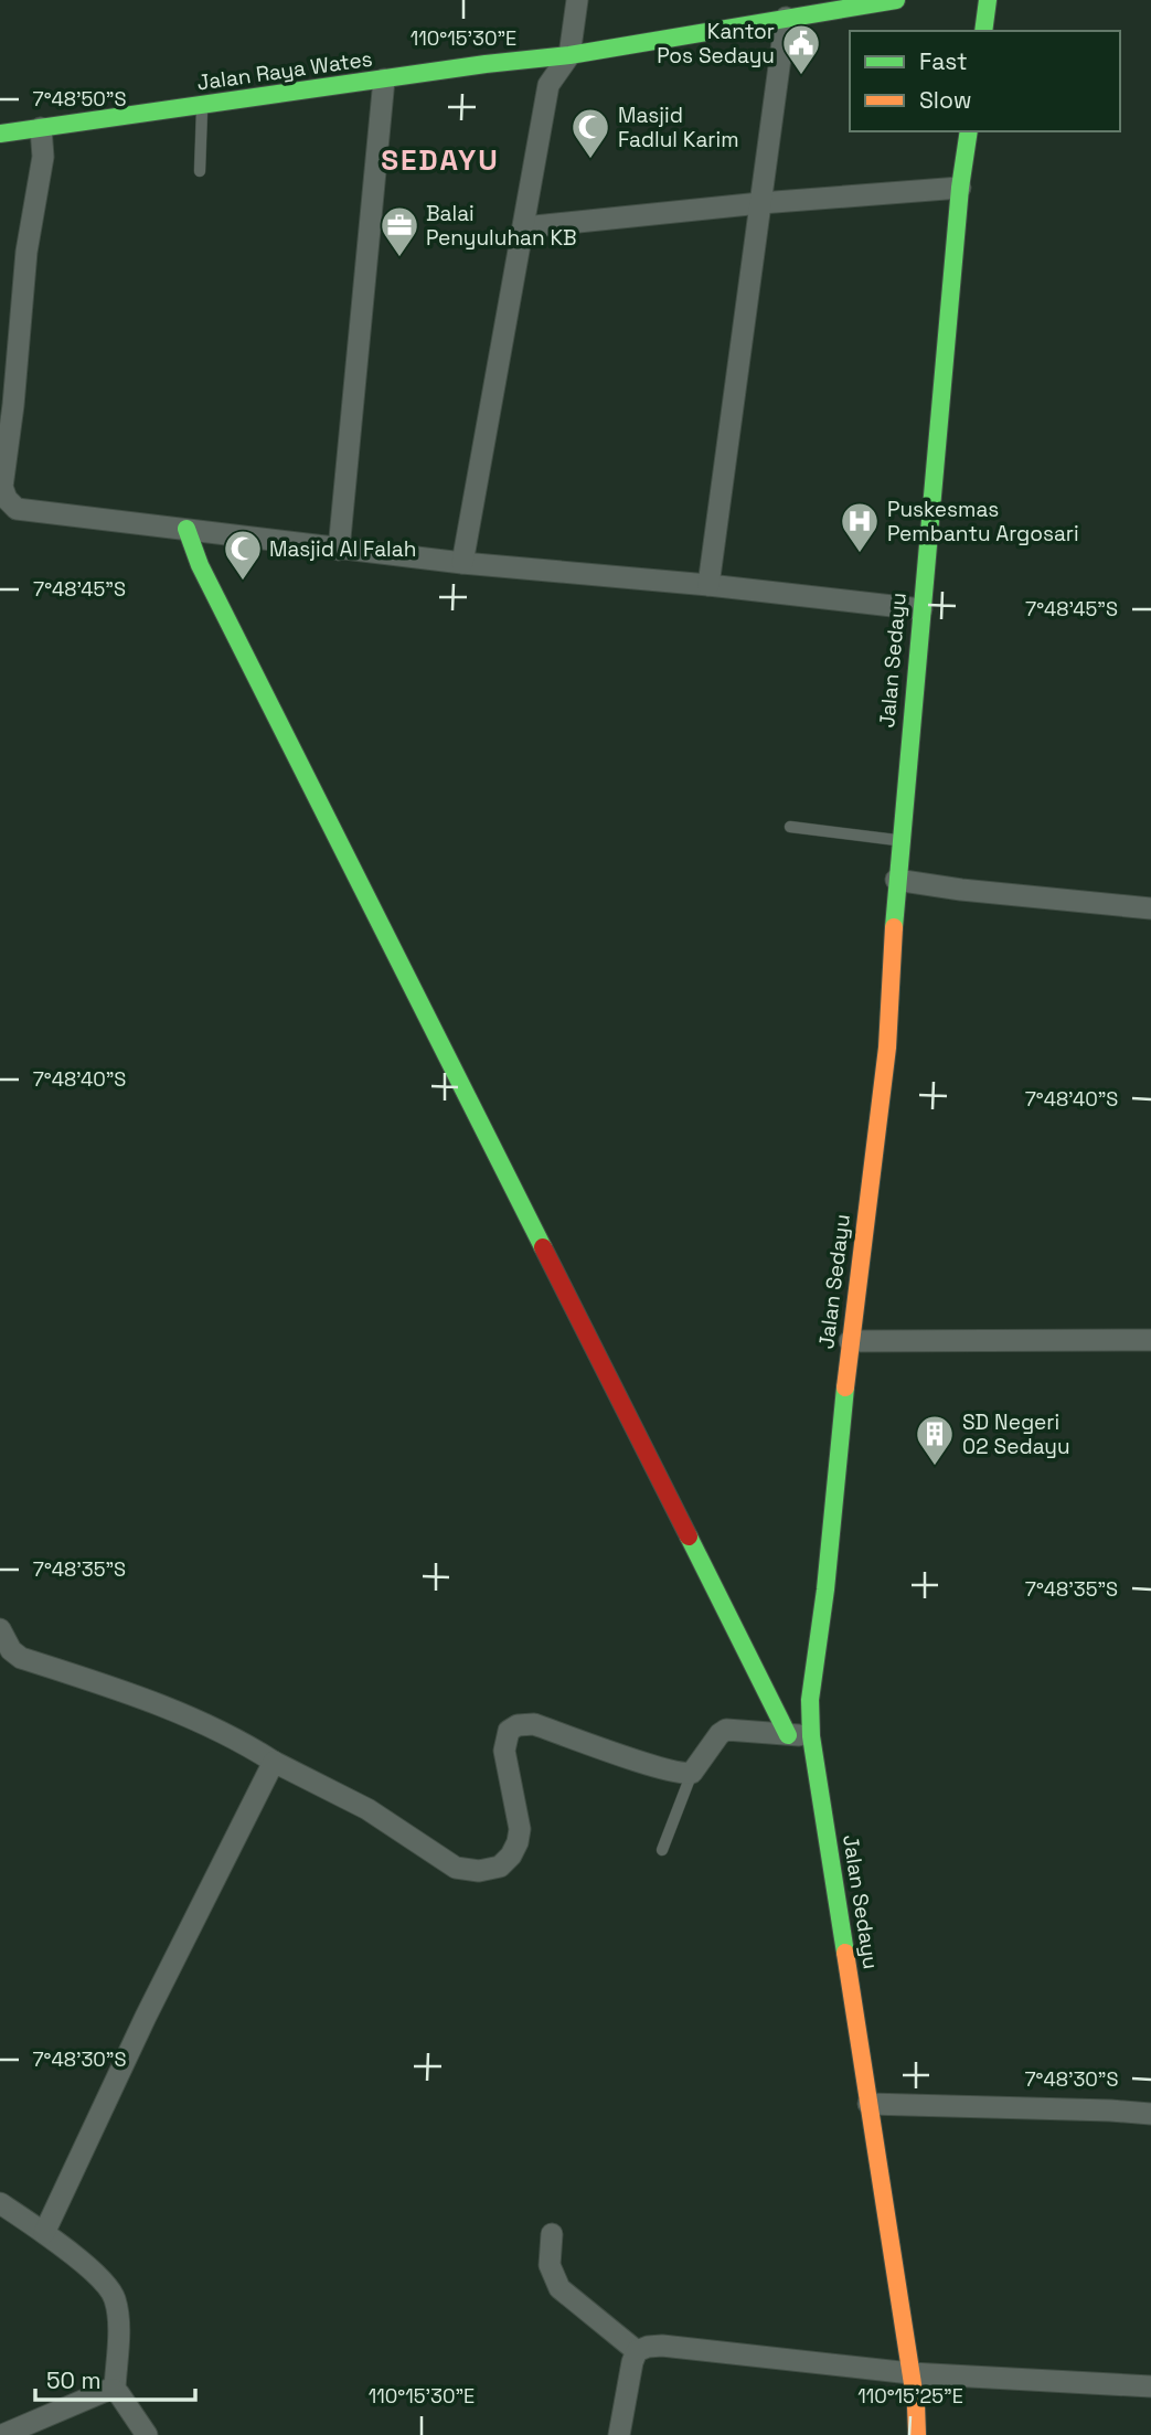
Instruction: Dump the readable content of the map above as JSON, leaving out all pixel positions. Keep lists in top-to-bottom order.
{
  "streets": {
    "main road": ["Jalan Raya Wates", "Jalan Sedayu"]
  },
  "districts": ["SEDAYU"],
  "places": {
    "public building": ["Kantor Pos Sedayu"],
    "mosque": ["Masjid Fadlul Karim", "Masjid Al Falah"],
    "office": ["Balai Penyuluhan KB"],
    "hospital": ["Puskesmas Pembantu Argosari"],
    "building": ["SD Negeri 02 Sedayu"]
  },
  "legend": ["Fast", "Slow"],
  "scale_bar": "50 m",
  "coordinates": [
    "110°15'30\"E",
    "7°48'50\"S",
    "7°48'45\"S",
    "7°48'40\"S",
    "7°48'35\"S",
    "7°48'30\"S",
    "110°15'25\"E"
  ]
}
